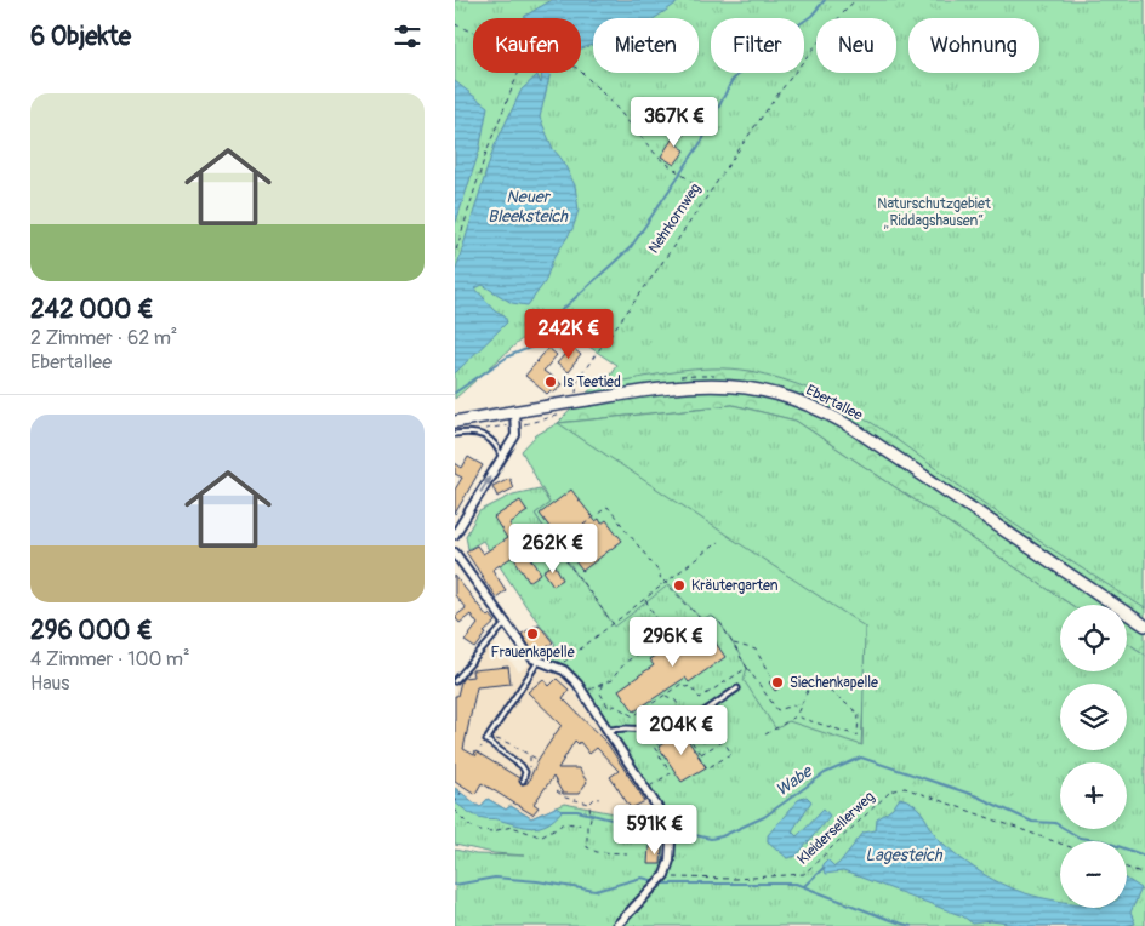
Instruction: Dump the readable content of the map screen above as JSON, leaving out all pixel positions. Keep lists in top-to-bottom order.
{
  "streets": {
    "main road": ["Ebertallee"],
    "path": ["Nehrkornweg", "Kleidersellerweg"]
  },
  "crossings": [
    ["Nehrkornweg", "Ebertallee"]
  ],
  "water": ["Neuer Bleeksteich", "Wabe", "Lagesteich"],
  "parks": ["Naturschutzgebiet „Riddagshausen“"],
  "places": [
    "Is Teetied",
    "Kräutergarten",
    "Frauenkapelle",
    "Siechenkapelle"
  ],
  "page": {
    "heading": "6 Objekte",
    "chip": [
      "Kaufen",
      "Mieten",
      "Filter",
      "Neu",
      "Wohnung"
    ],
    "list": [
      {
        "name": "242 000 €",
        "note": "2 Zimmer · 62 m² · Ebertallee"
      },
      {
        "name": "296 000 €",
        "note": "4 Zimmer · 100 m² · Haus"
      }
    ],
    "price": [
      "367K €",
      "242K €",
      "262K €",
      "296K €",
      "204K €",
      "591K €"
    ],
    "map_buttons": ["+", "−"]
  }
}
